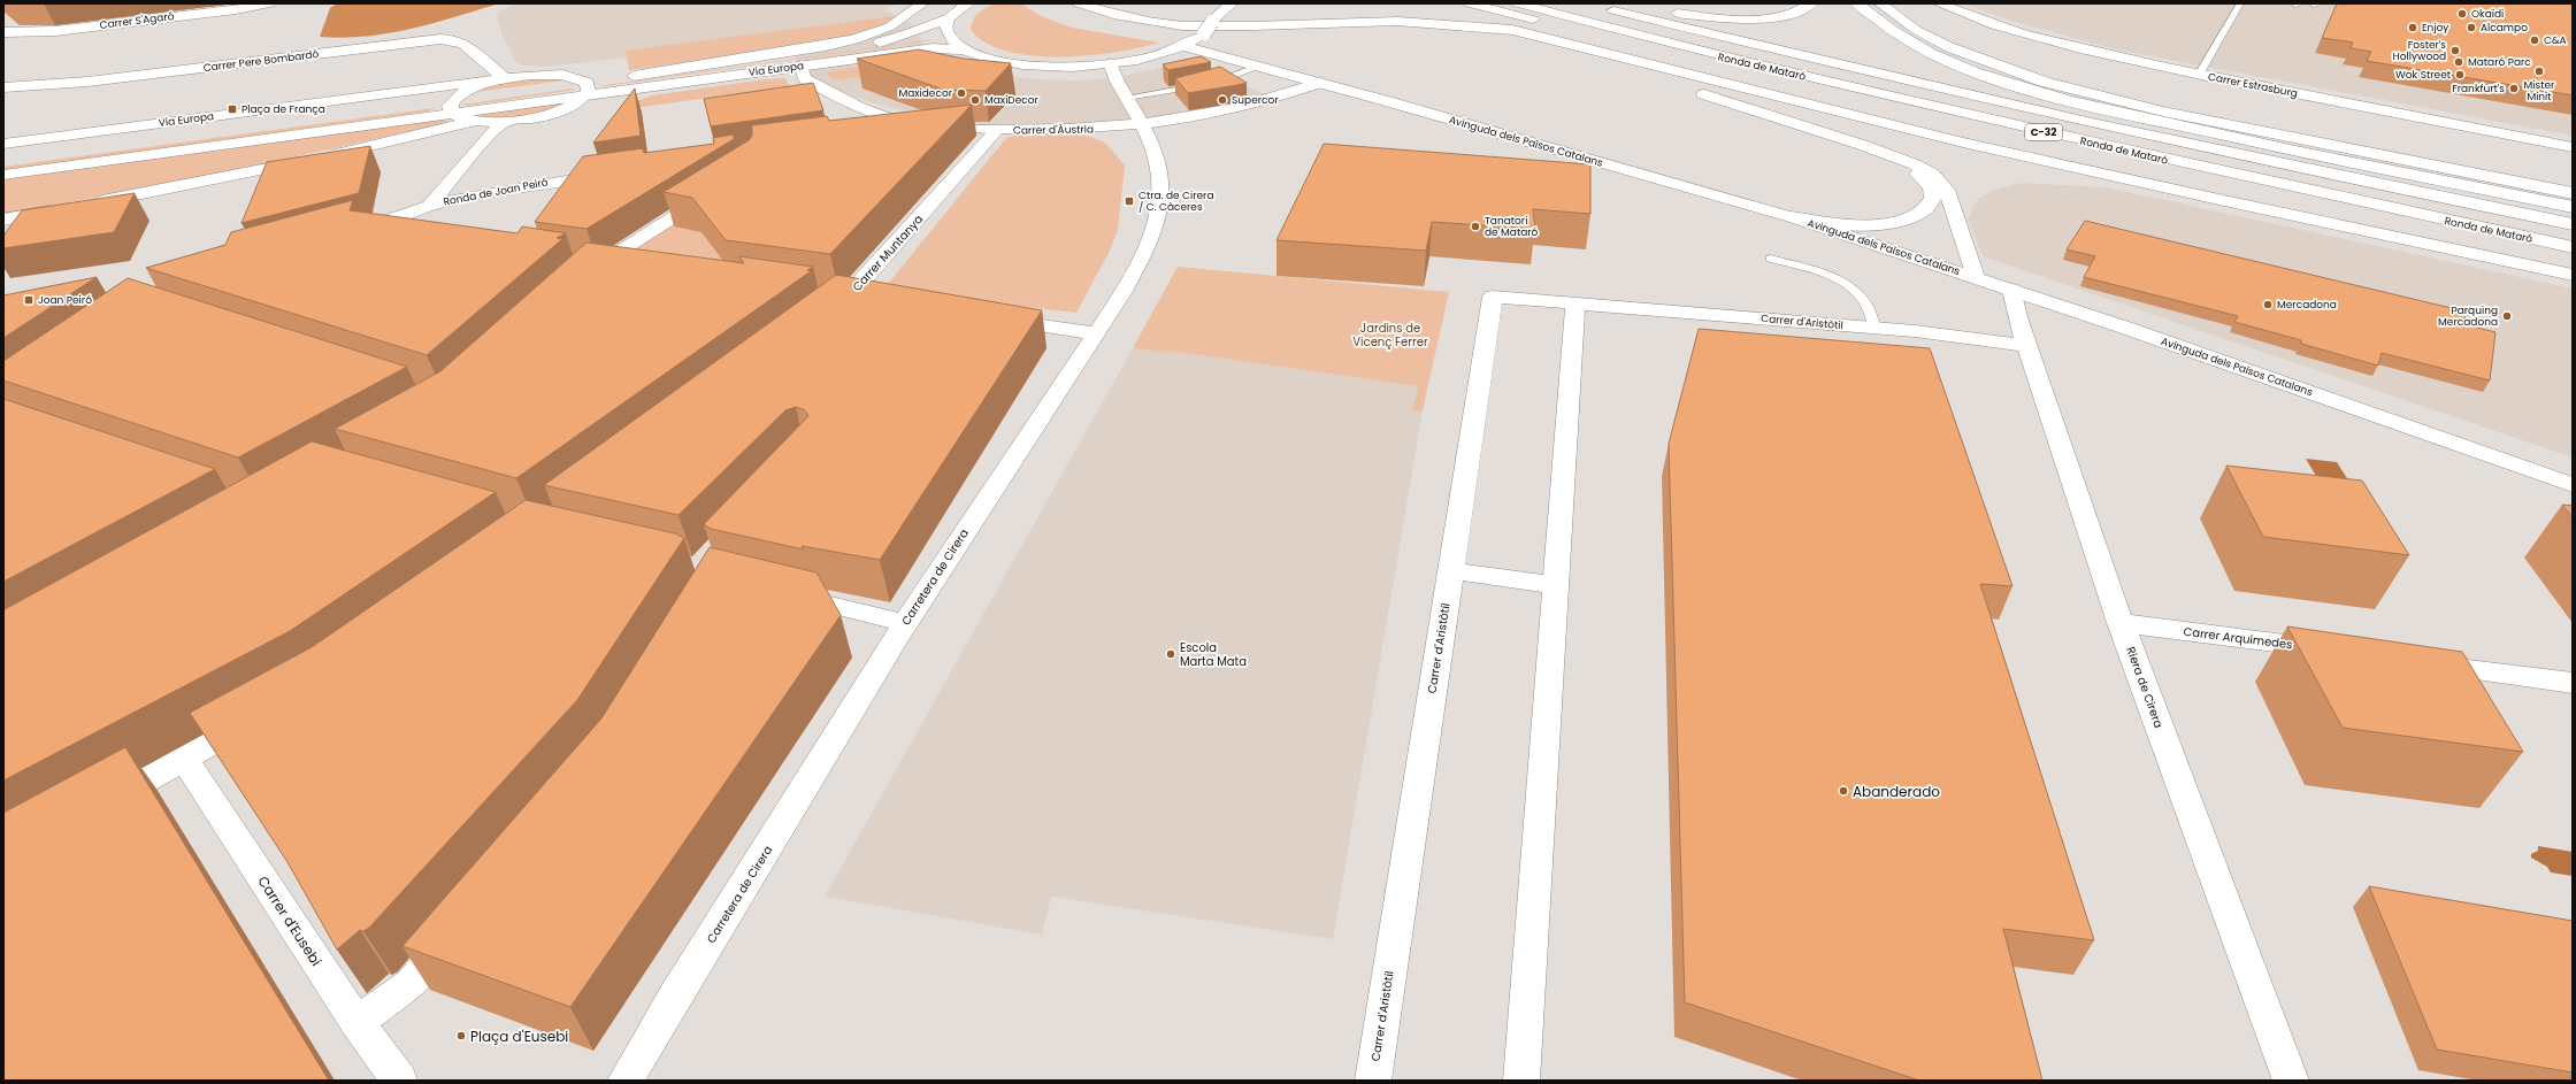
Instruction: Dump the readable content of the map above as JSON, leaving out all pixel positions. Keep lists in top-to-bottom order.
{
  "streets": {
    "main road": [
      "Carrer S'Agaró",
      "Carrer Pere Bombardó",
      "Ronda de Mataró",
      "Via Europa",
      "Carrer Estrasburg",
      "Carrer d'Àustria",
      "C-32",
      "Avinguda dels Països Catalans",
      "Ronda de Joan Peiró",
      "Carrer Muntanya",
      "Carrer d'Aristòtil",
      "Carretera de Cirera",
      "Carrer Arquímedes",
      "Riera de Cirera",
      "Carrer d'Eusebi"
    ]
  },
  "crossings": [
    ["Carrer Pere Bombardó", "Via Europa"],
    ["Carrer d'Àustria", "Avinguda dels Països Catalans"],
    ["Carrer d'Àustria", "Carrer Muntanya"],
    ["Carrer d'Àustria", "Carretera de Cirera"],
    ["Avinguda dels Països Catalans", "Riera de Cirera"],
    ["Carrer d'Aristòtil", "Riera de Cirera"],
    ["Carrer Arquímedes", "Riera de Cirera"]
  ],
  "parks": ["Jardins de Vicenç Ferrer"],
  "places": {
    "other": [
      "Okaïdi",
      "Enjoy",
      "Alcampo",
      "C&A",
      "Foster's Hollywood",
      "Mataró Parc",
      "Mister Minit",
      "Wok Street",
      "Frankfurt's",
      "Maxidecor",
      "MaxiDecor",
      "Supercor",
      "Tanatori de Mataró",
      "Mercadona",
      "Parquing Mercadona",
      "Escola Marta Mata",
      "Abanderado",
      "Plaça d'Eusebi"
    ],
    "transit": ["Plaça de França", "Ctra. de Cirera / C. Càceres", "Joan Peiró"]
  }
}
